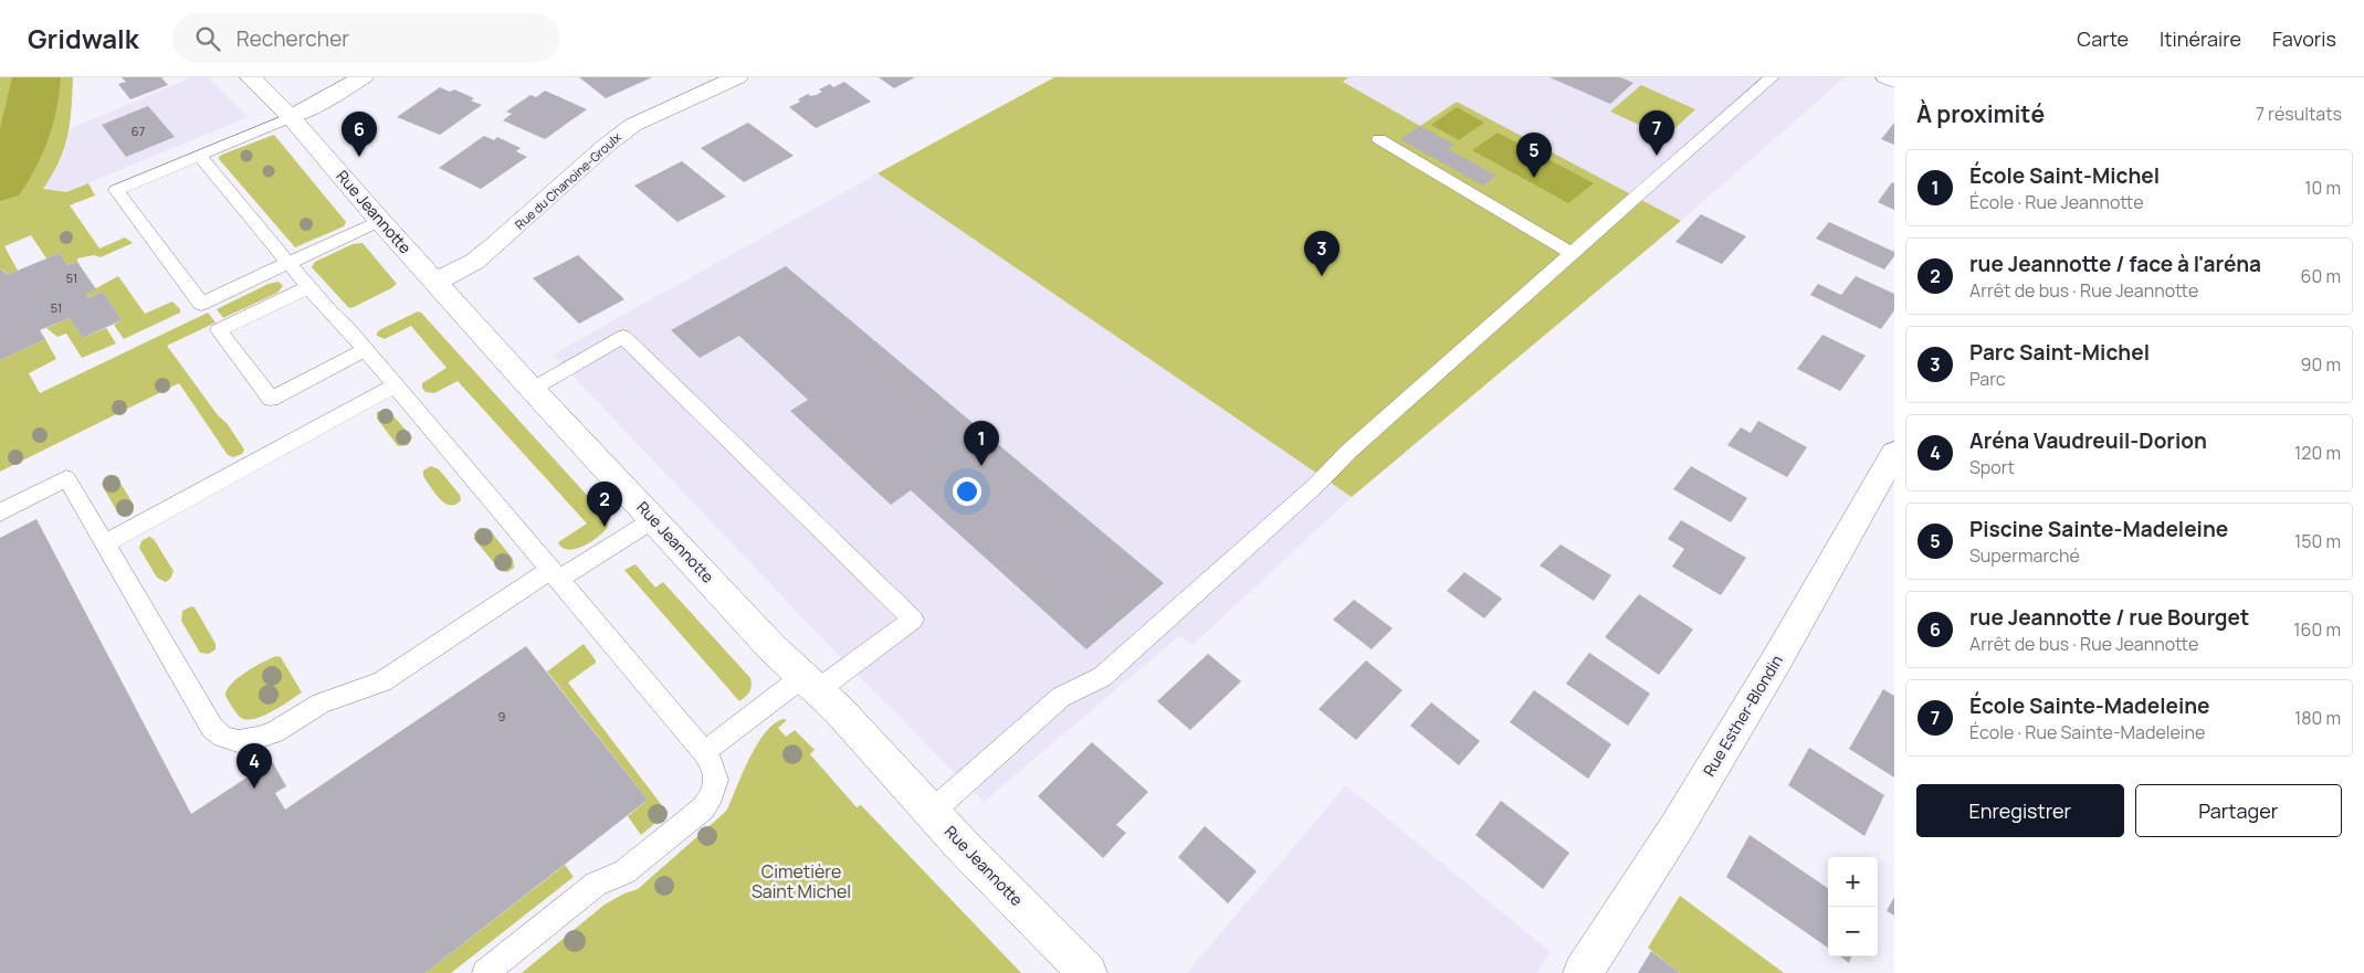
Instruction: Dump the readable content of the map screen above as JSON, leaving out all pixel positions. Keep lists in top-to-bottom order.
{
  "streets": {
    "main road": ["Rue du Chanoine-Groulx", "Rue Jeannotte", "Rue Esther-Blondin"]
  },
  "crossings": [
    ["Rue du Chanoine-Groulx", "Rue Jeannotte"]
  ],
  "parks": ["Cimetière Saint Michel"],
  "house_numbers": [
    "67",
    "51",
    "51",
    "9"
  ],
  "page": {
    "header": "Gridwalk",
    "search": "Rechercher",
    "nav": ["Carte", "Itinéraire", "Favoris"],
    "heading": ["À proximité", "7 résultats"],
    "pins": [
      "7",
      "6",
      "5",
      "3",
      "1",
      "2",
      "4"
    ],
    "list": [
      {
        "mark": "1",
        "name": "École Saint-Michel",
        "note": "École · Rue Jeannotte",
        "value": "10 m"
      },
      {
        "mark": "2",
        "name": "rue Jeannotte / face à l'aréna",
        "note": "Arrêt de bus · Rue Jeannotte",
        "value": "60 m"
      },
      {
        "mark": "3",
        "name": "Parc Saint-Michel",
        "note": "Parc",
        "value": "90 m"
      },
      {
        "mark": "4",
        "name": "Aréna Vaudreuil-Dorion",
        "note": "Sport",
        "value": "120 m"
      },
      {
        "mark": "5",
        "name": "Piscine Sainte-Madeleine",
        "note": "Supermarché",
        "value": "150 m"
      },
      {
        "mark": "6",
        "name": "rue Jeannotte / rue Bourget",
        "note": "Arrêt de bus · Rue Jeannotte",
        "value": "160 m"
      },
      {
        "mark": "7",
        "name": "École Sainte-Madeleine",
        "note": "École · Rue Sainte-Madeleine",
        "value": "180 m"
      }
    ],
    "buttons": ["Enregistrer", "Partager"],
    "map_buttons": ["+", "−"]
  }
}
